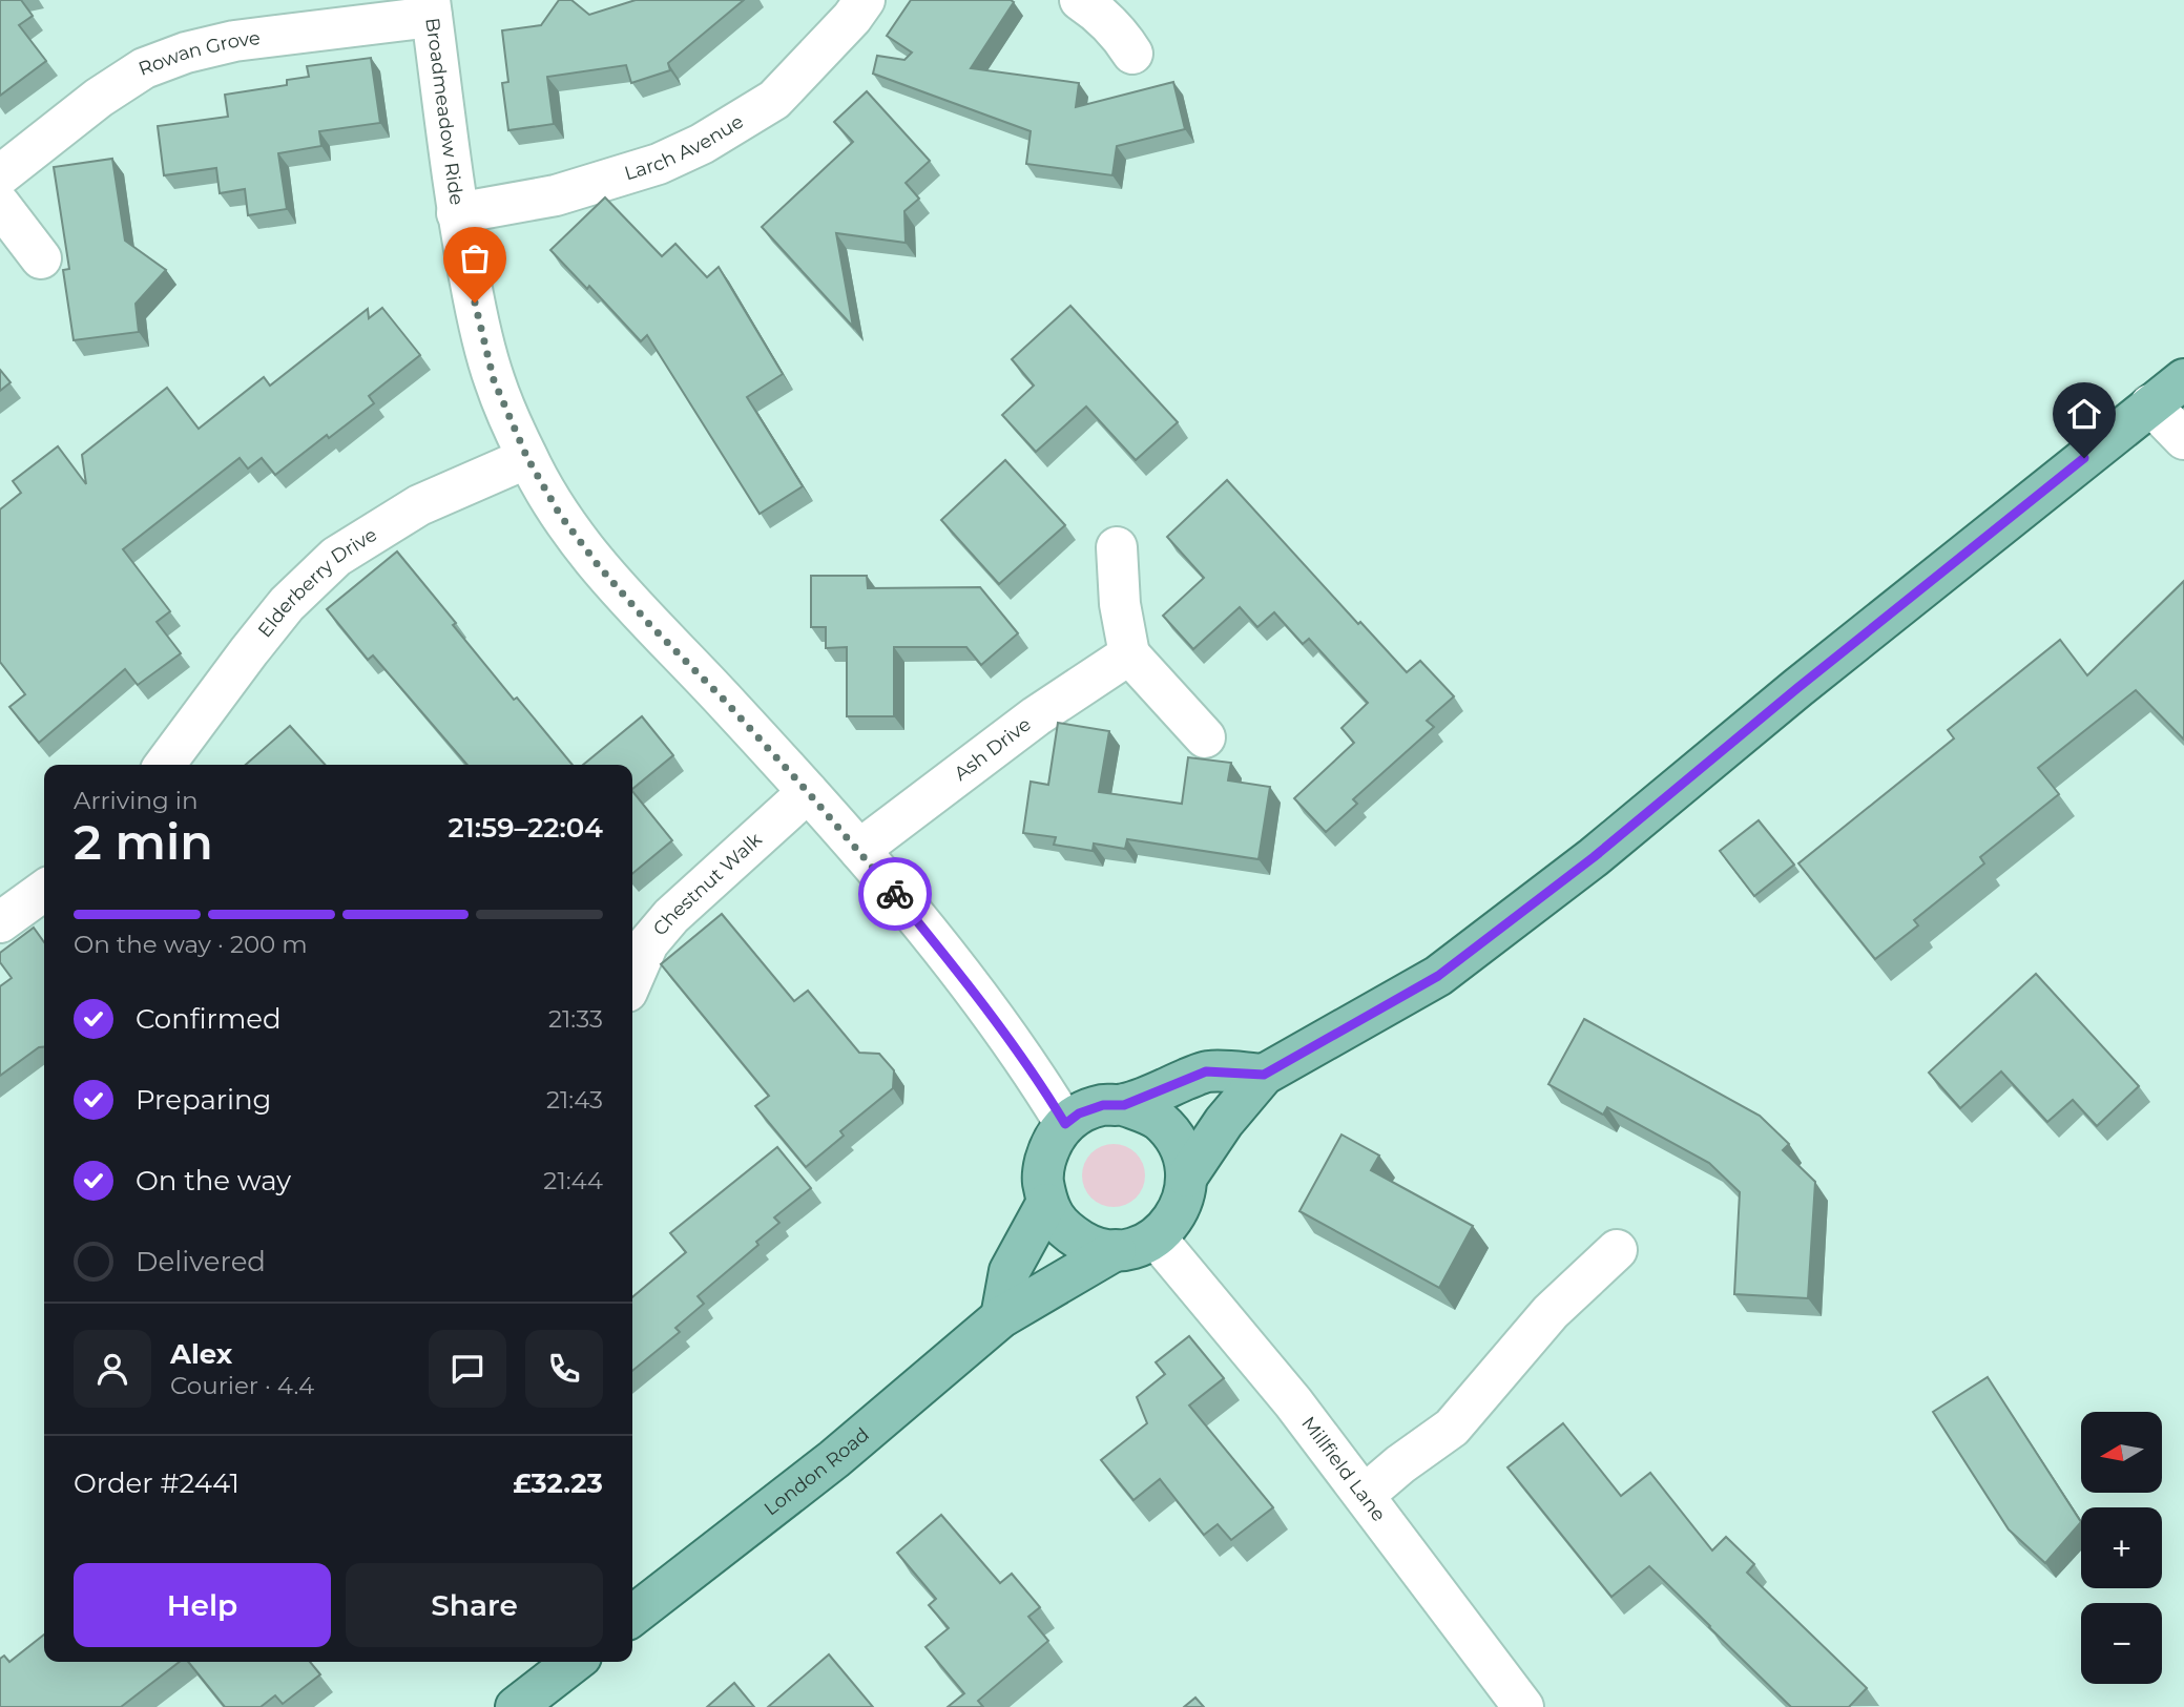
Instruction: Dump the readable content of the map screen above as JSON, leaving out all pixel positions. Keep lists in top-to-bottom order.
{
  "streets": {
    "main road": ["London Road"],
    "street": [
      "Rowan Grove",
      "Broadmeadow Ride",
      "Larch Avenue",
      "Elderberry Drive",
      "Ash Drive",
      "Chestnut Walk",
      "Millfield Lane"
    ]
  },
  "crossings": [
    ["Rowan Grove", "Broadmeadow Ride"],
    ["Broadmeadow Ride", "Larch Avenue"],
    ["Broadmeadow Ride", "Elderberry Drive"],
    ["Broadmeadow Ride", "Ash Drive"],
    ["Broadmeadow Ride", "Chestnut Walk"],
    ["Broadmeadow Ride", "Millfield Lane"],
    ["Broadmeadow Ride", "London Road"],
    ["Millfield Lane", "London Road"]
  ],
  "north": "left",
  "page": {
    "heading": ["2 min", "Arriving in", "21:59–22:04"],
    "panel": [
      "Alex",
      "Courier · 4.4",
      "Order #2441",
      "£32.23"
    ],
    "bar": "On the way · 200 m",
    "list": [
      ["Confirmed", "21:33"],
      ["Preparing", "21:43"],
      ["On the way", "21:44"],
      "Delivered"
    ],
    "map_buttons": ["+", "−"],
    "buttons": ["Help", "Share"]
  }
}
